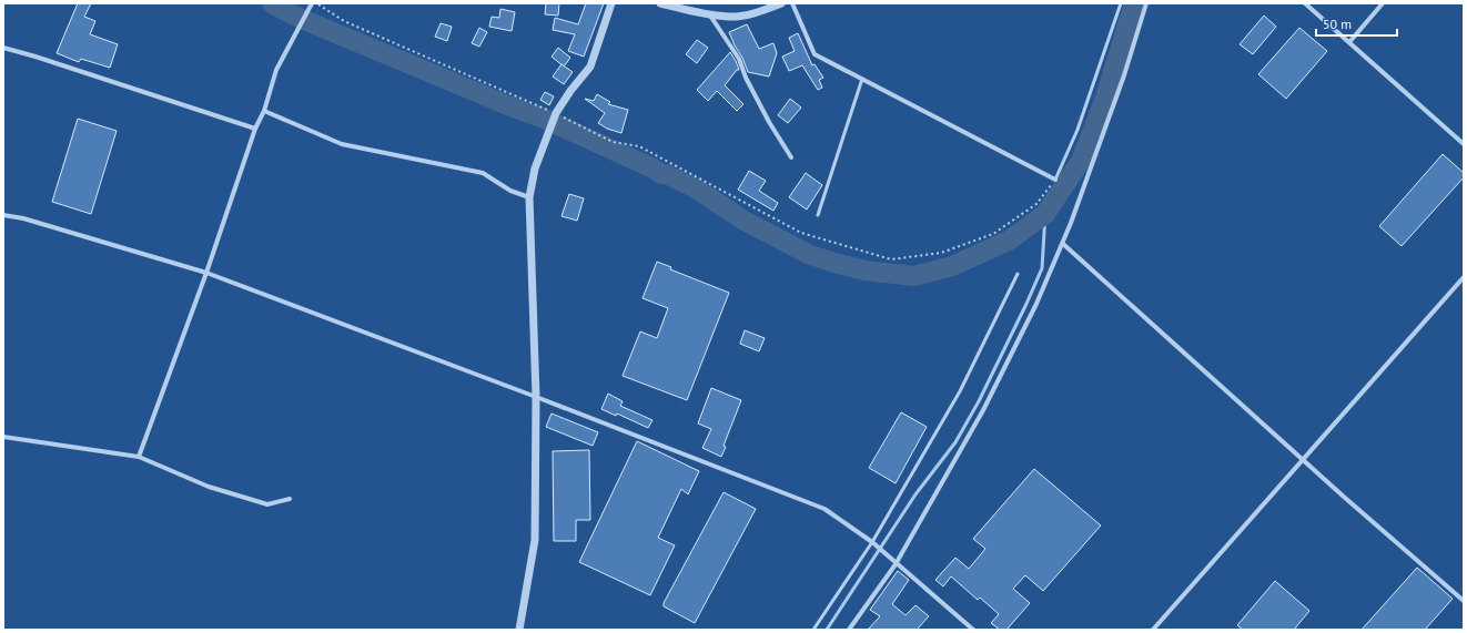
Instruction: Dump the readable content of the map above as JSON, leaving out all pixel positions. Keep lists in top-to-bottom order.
{
  "scale_bar": "50 m"
}
